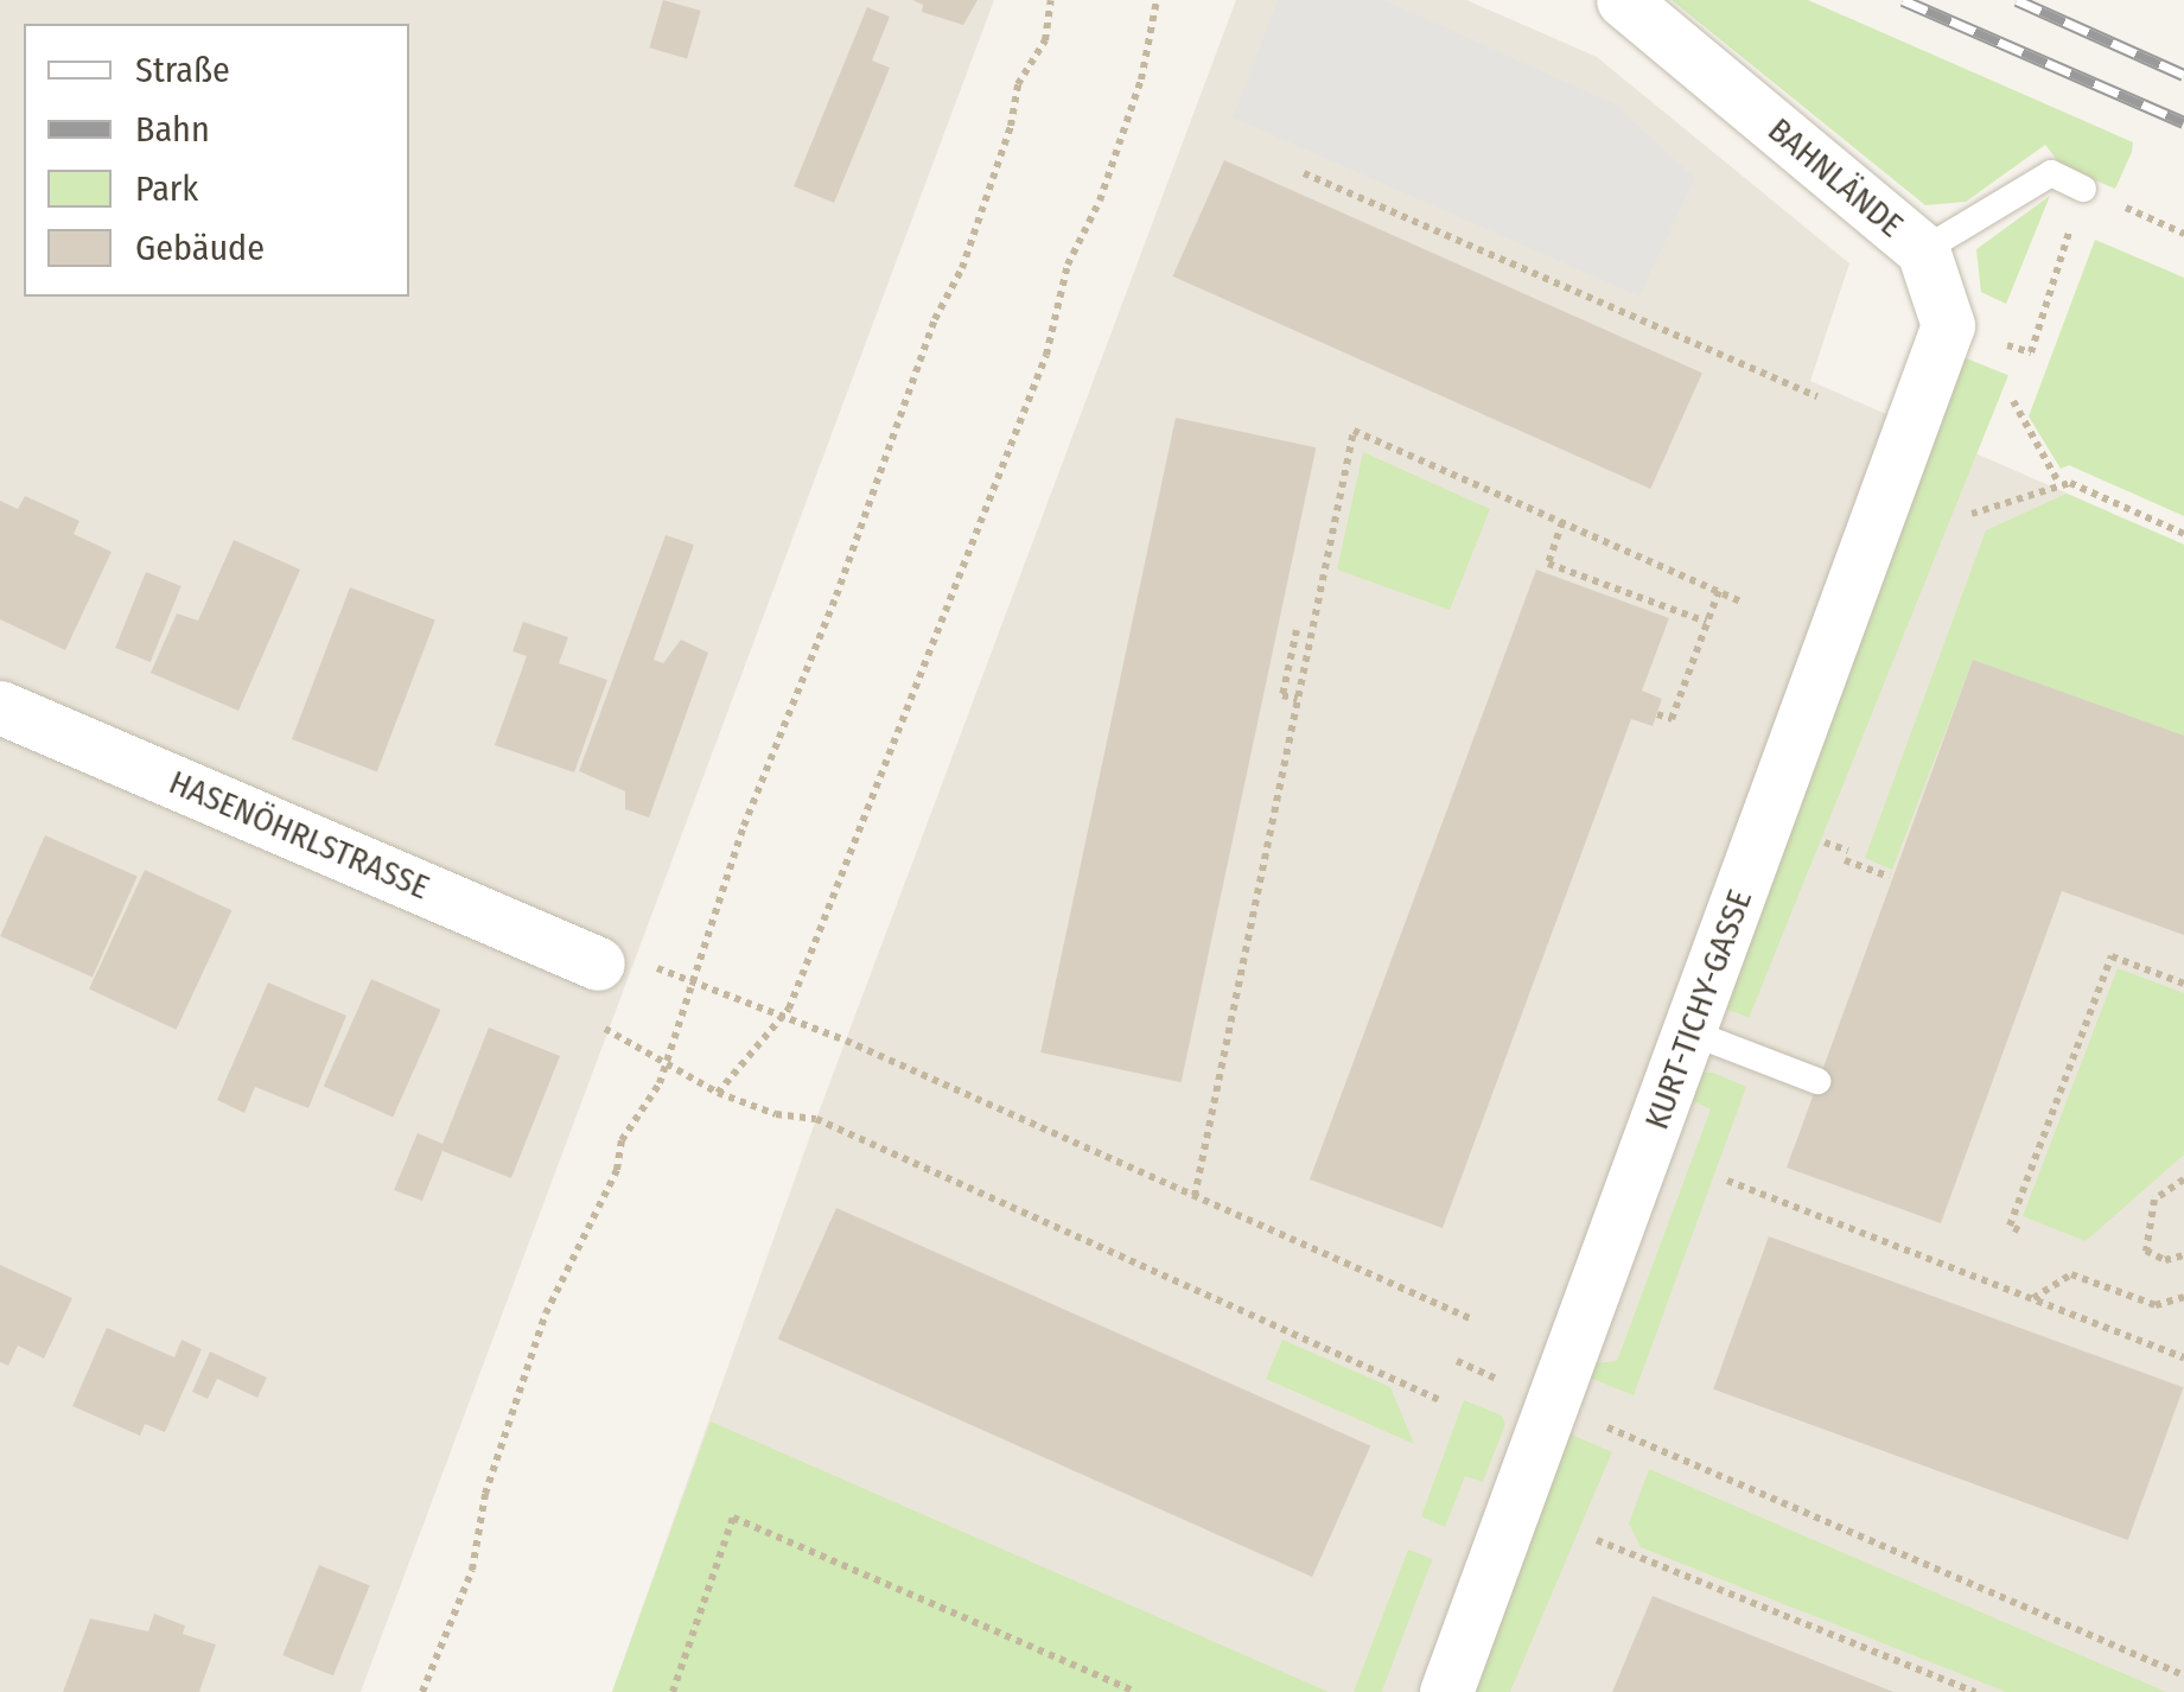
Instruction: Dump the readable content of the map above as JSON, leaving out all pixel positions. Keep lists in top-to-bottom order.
{
  "streets": {
    "street": ["BAHNLÄNDE", "HASENÖHRLSTRASSE", "KURT-TICHY-GASSE"]
  },
  "crossings": [
    ["BAHNLÄNDE", "KURT-TICHY-GASSE"]
  ],
  "legend": [
    "Straße",
    "Bahn",
    "Park",
    "Gebäude"
  ]
}
